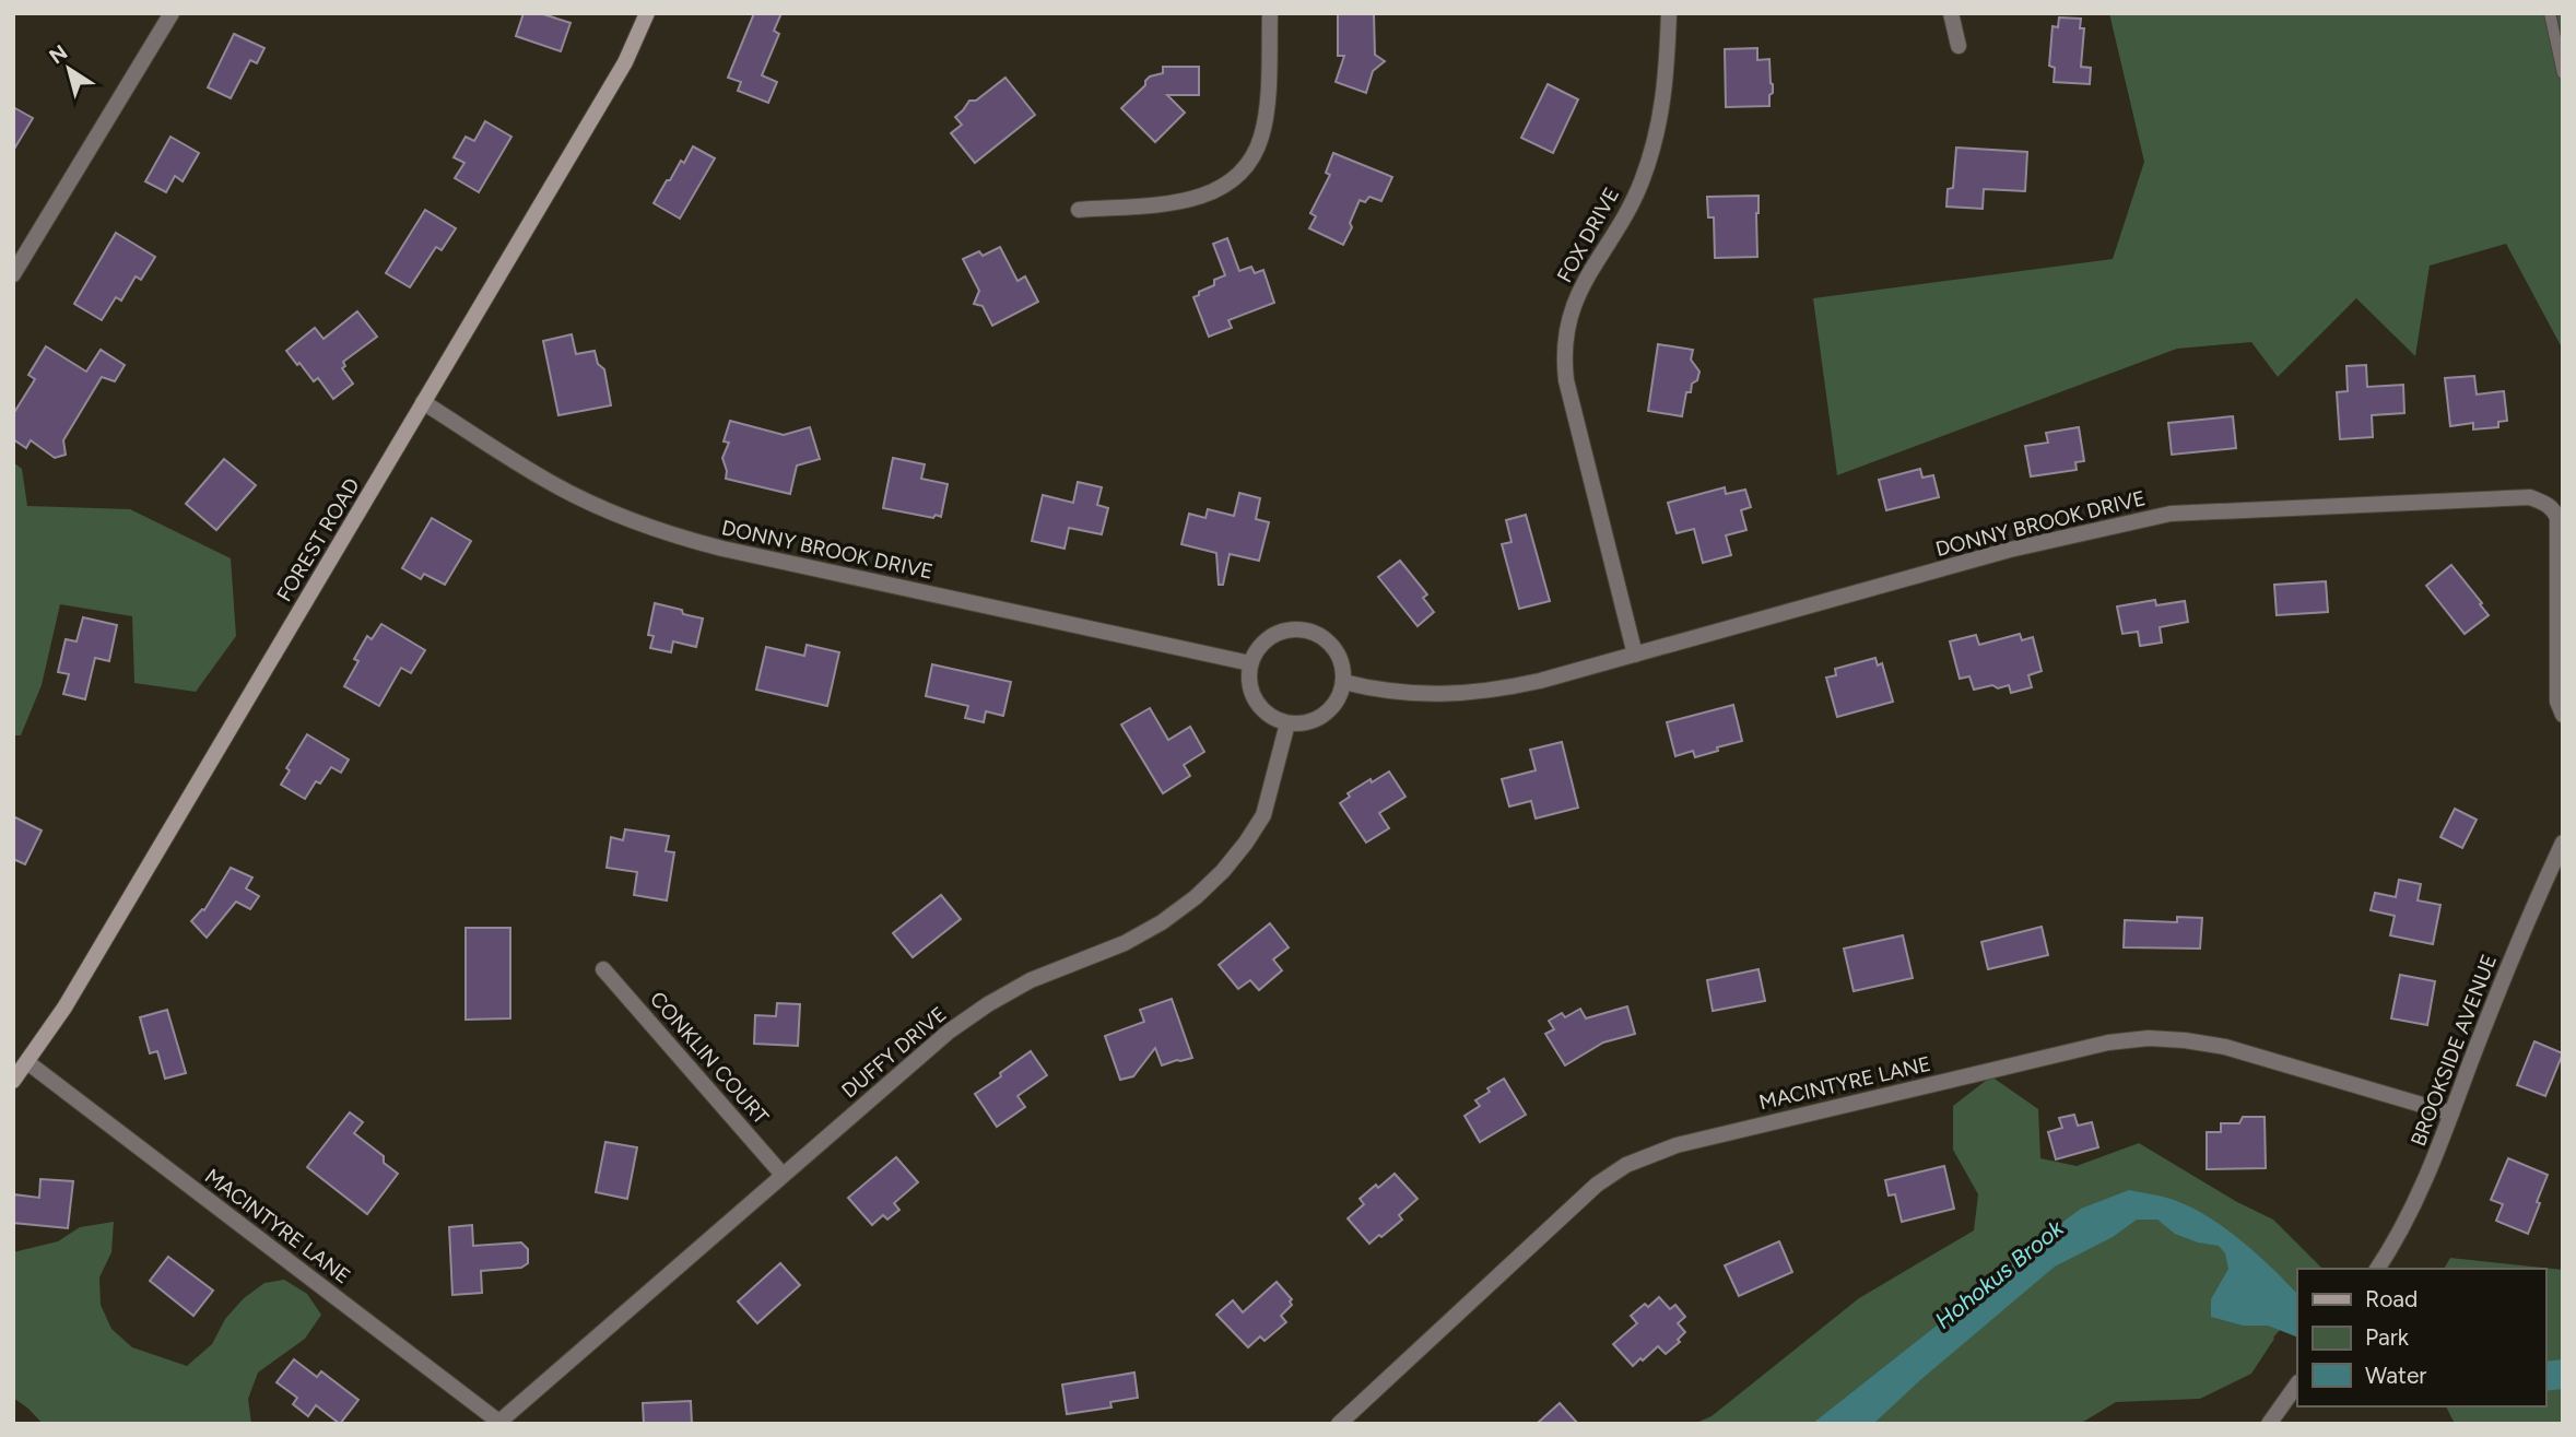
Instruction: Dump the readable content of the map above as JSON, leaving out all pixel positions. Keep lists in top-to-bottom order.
{
  "streets": {
    "main road": ["FOREST ROAD"],
    "street": [
      "FOX DRIVE",
      "DONNY BROOK DRIVE",
      "BROOKSIDE AVENUE",
      "DUFFY DRIVE",
      "CONKLIN COURT",
      "MACINTYRE LANE"
    ]
  },
  "crossings": [
    ["FOX DRIVE", "DONNY BROOK DRIVE"],
    ["DONNY BROOK DRIVE", "FOREST ROAD"],
    ["DONNY BROOK DRIVE", "DUFFY DRIVE"],
    ["FOREST ROAD", "MACINTYRE LANE"],
    ["BROOKSIDE AVENUE", "MACINTYRE LANE"],
    ["DUFFY DRIVE", "CONKLIN COURT"],
    ["DUFFY DRIVE", "MACINTYRE LANE"]
  ],
  "water": ["Hohokus Brook"],
  "legend": ["Road", "Park", "Water"],
  "north": "top left"
}
